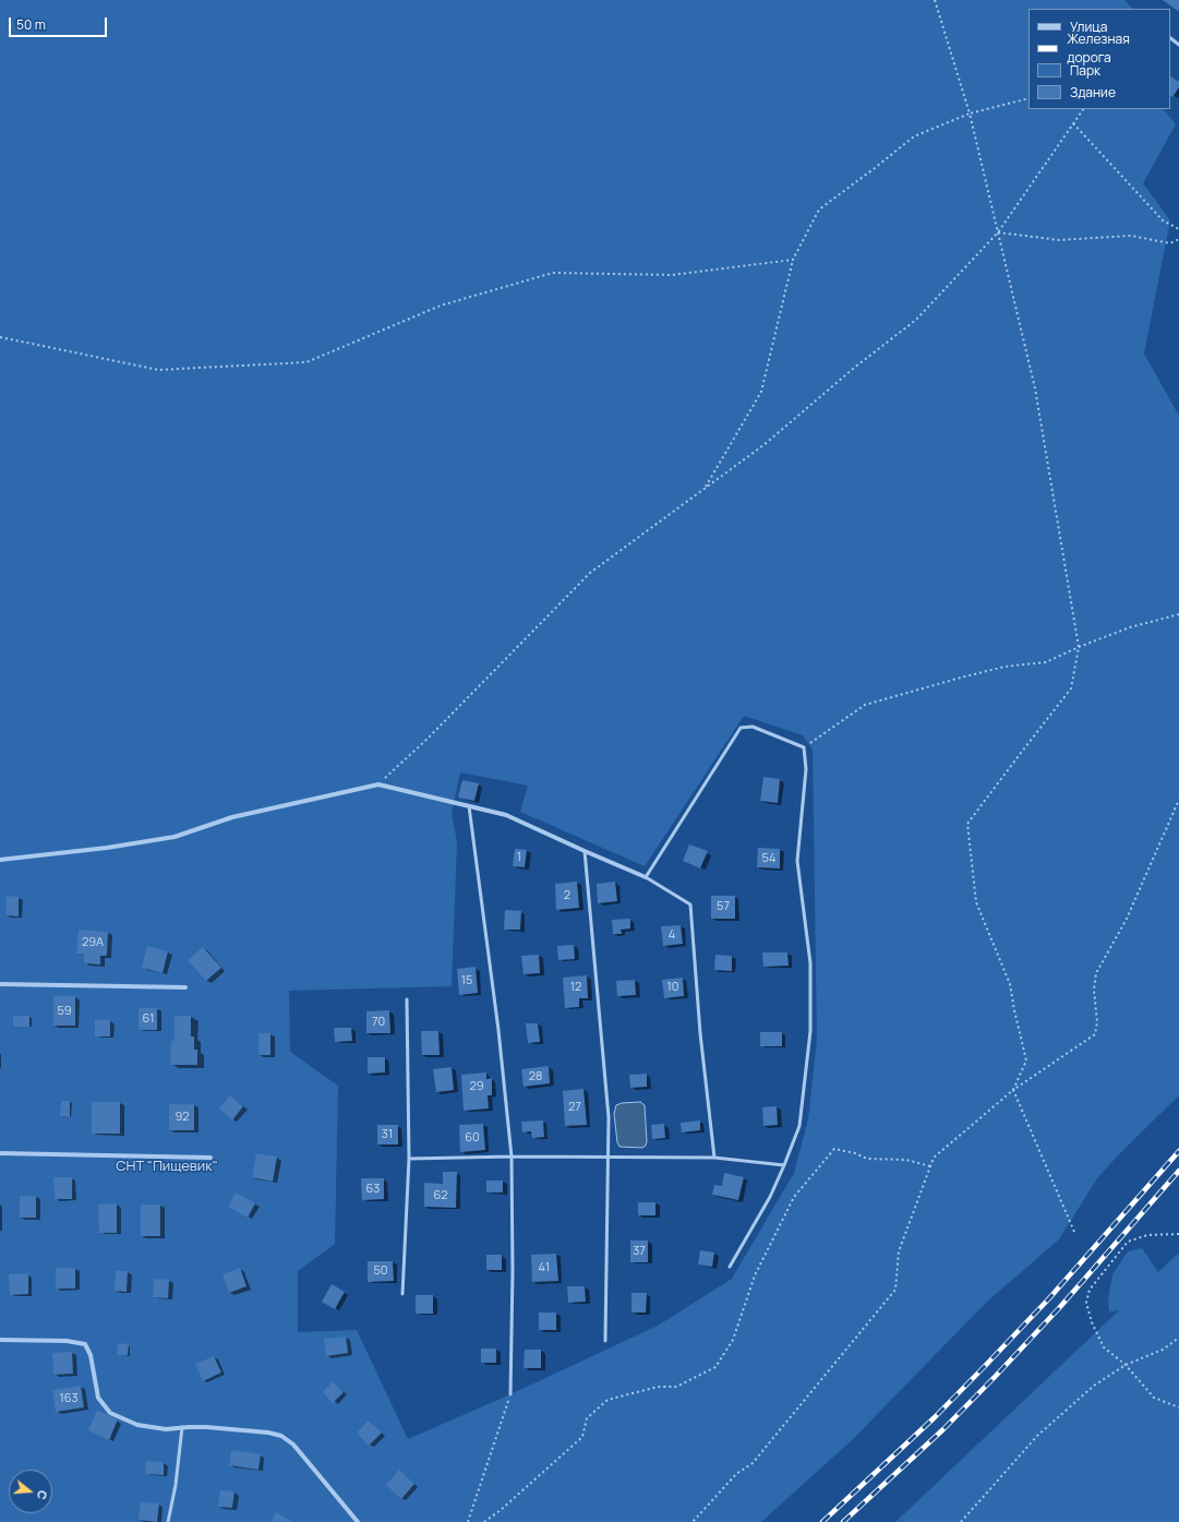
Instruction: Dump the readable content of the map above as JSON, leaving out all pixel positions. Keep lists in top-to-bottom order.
{
  "parks": ["СНТ \"Пищевик\""],
  "house_numbers": [
    "1",
    "54",
    "2",
    "57",
    "4",
    "29А",
    "15",
    "12",
    "10",
    "59",
    "61",
    "70",
    "28",
    "29",
    "27",
    "92",
    "31",
    "60",
    "63",
    "62",
    "37",
    "41",
    "50",
    "163"
  ],
  "legend": [
    "Улица",
    "Железная дорога",
    "Парк",
    "Здание"
  ],
  "scale_bar": "50 m",
  "north": "right"
}
